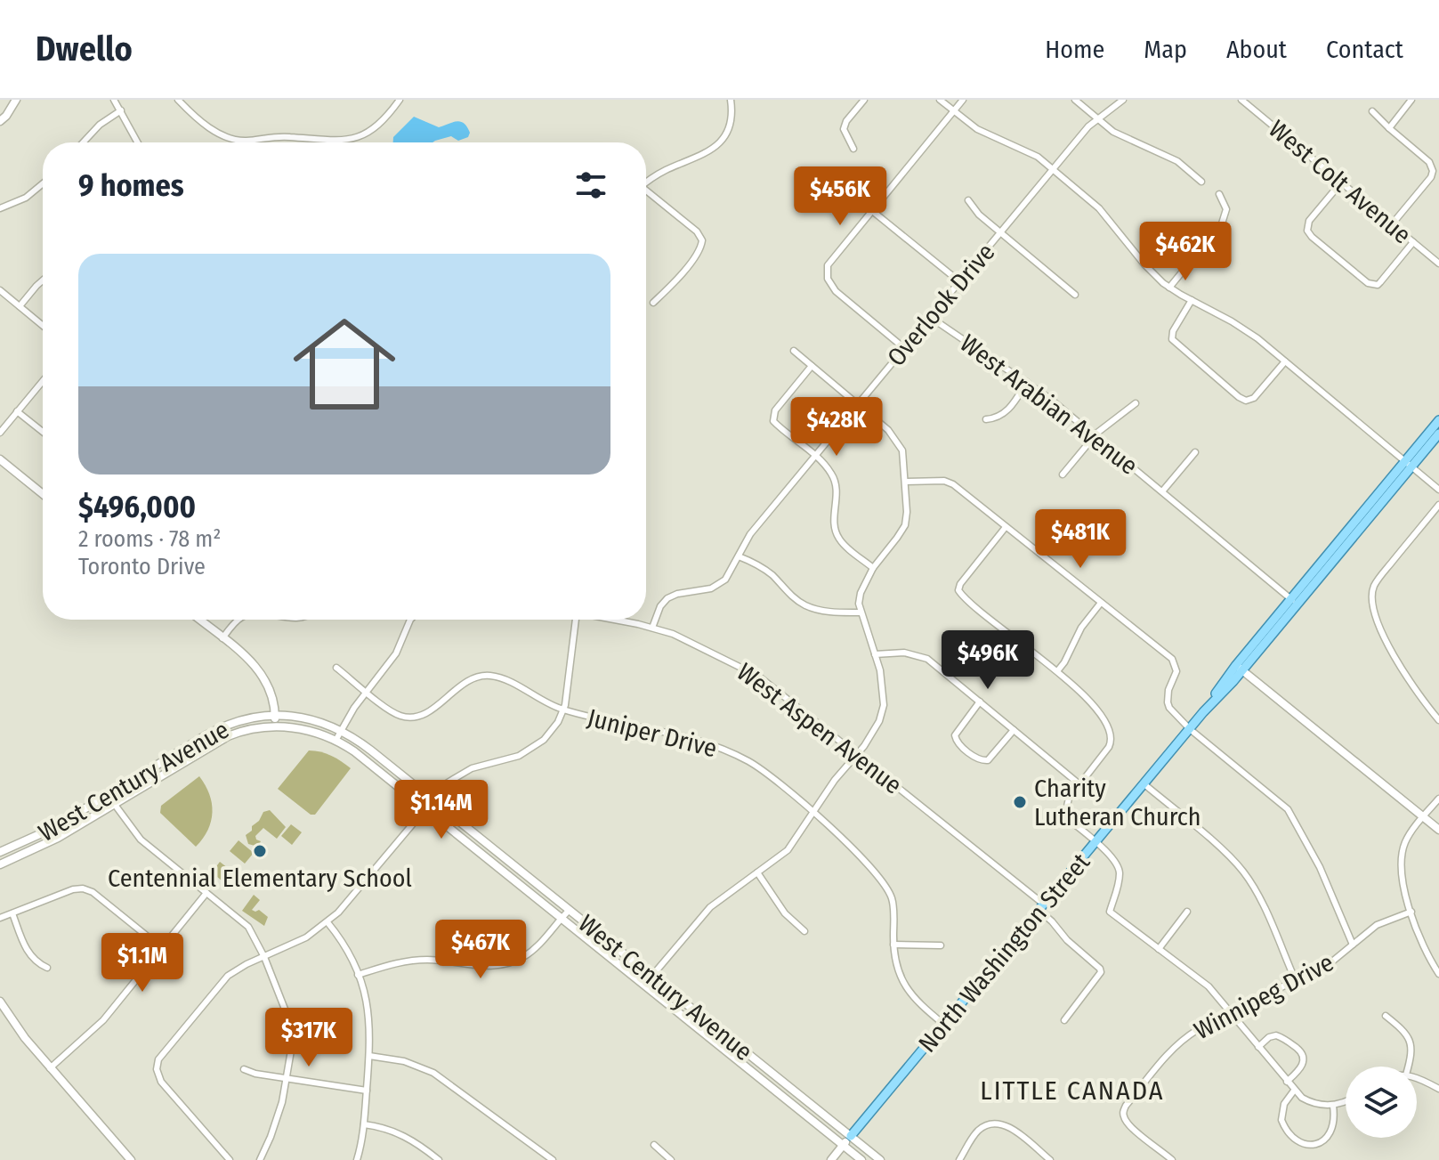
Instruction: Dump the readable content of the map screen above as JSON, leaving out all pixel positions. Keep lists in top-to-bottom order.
{
  "streets": {
    "main road": ["West Century Avenue", "North Washington Street"],
    "street": [
      "West Colt Avenue",
      "Overlook Drive",
      "West Arabian Avenue",
      "West Aspen Avenue",
      "Juniper Drive",
      "Winnipeg Drive"
    ]
  },
  "crossings": [
    ["Overlook Drive", "West Arabian Avenue"],
    ["Overlook Drive", "West Aspen Avenue"],
    ["West Arabian Avenue", "North Washington Street"],
    ["West Aspen Avenue", "North Washington Street"],
    ["Juniper Drive", "North Washington Street"],
    ["West Century Avenue", "North Washington Street"]
  ],
  "districts": ["LITTLE CANADA"],
  "places": ["Charity Lutheran Church", "Centennial Elementary School"],
  "page": {
    "header": "Dwello",
    "nav": [
      "Home",
      "Map",
      "About",
      "Contact"
    ],
    "heading": "9 homes",
    "price": [
      "$456K",
      "$462K",
      "$428K",
      "$481K",
      "$496K",
      "$1.14M",
      "$467K",
      "$1.1M",
      "$317K"
    ],
    "list": [
      {
        "name": "$496,000",
        "note": "2 rooms · 78 m² · Toronto Drive"
      }
    ]
  }
}
